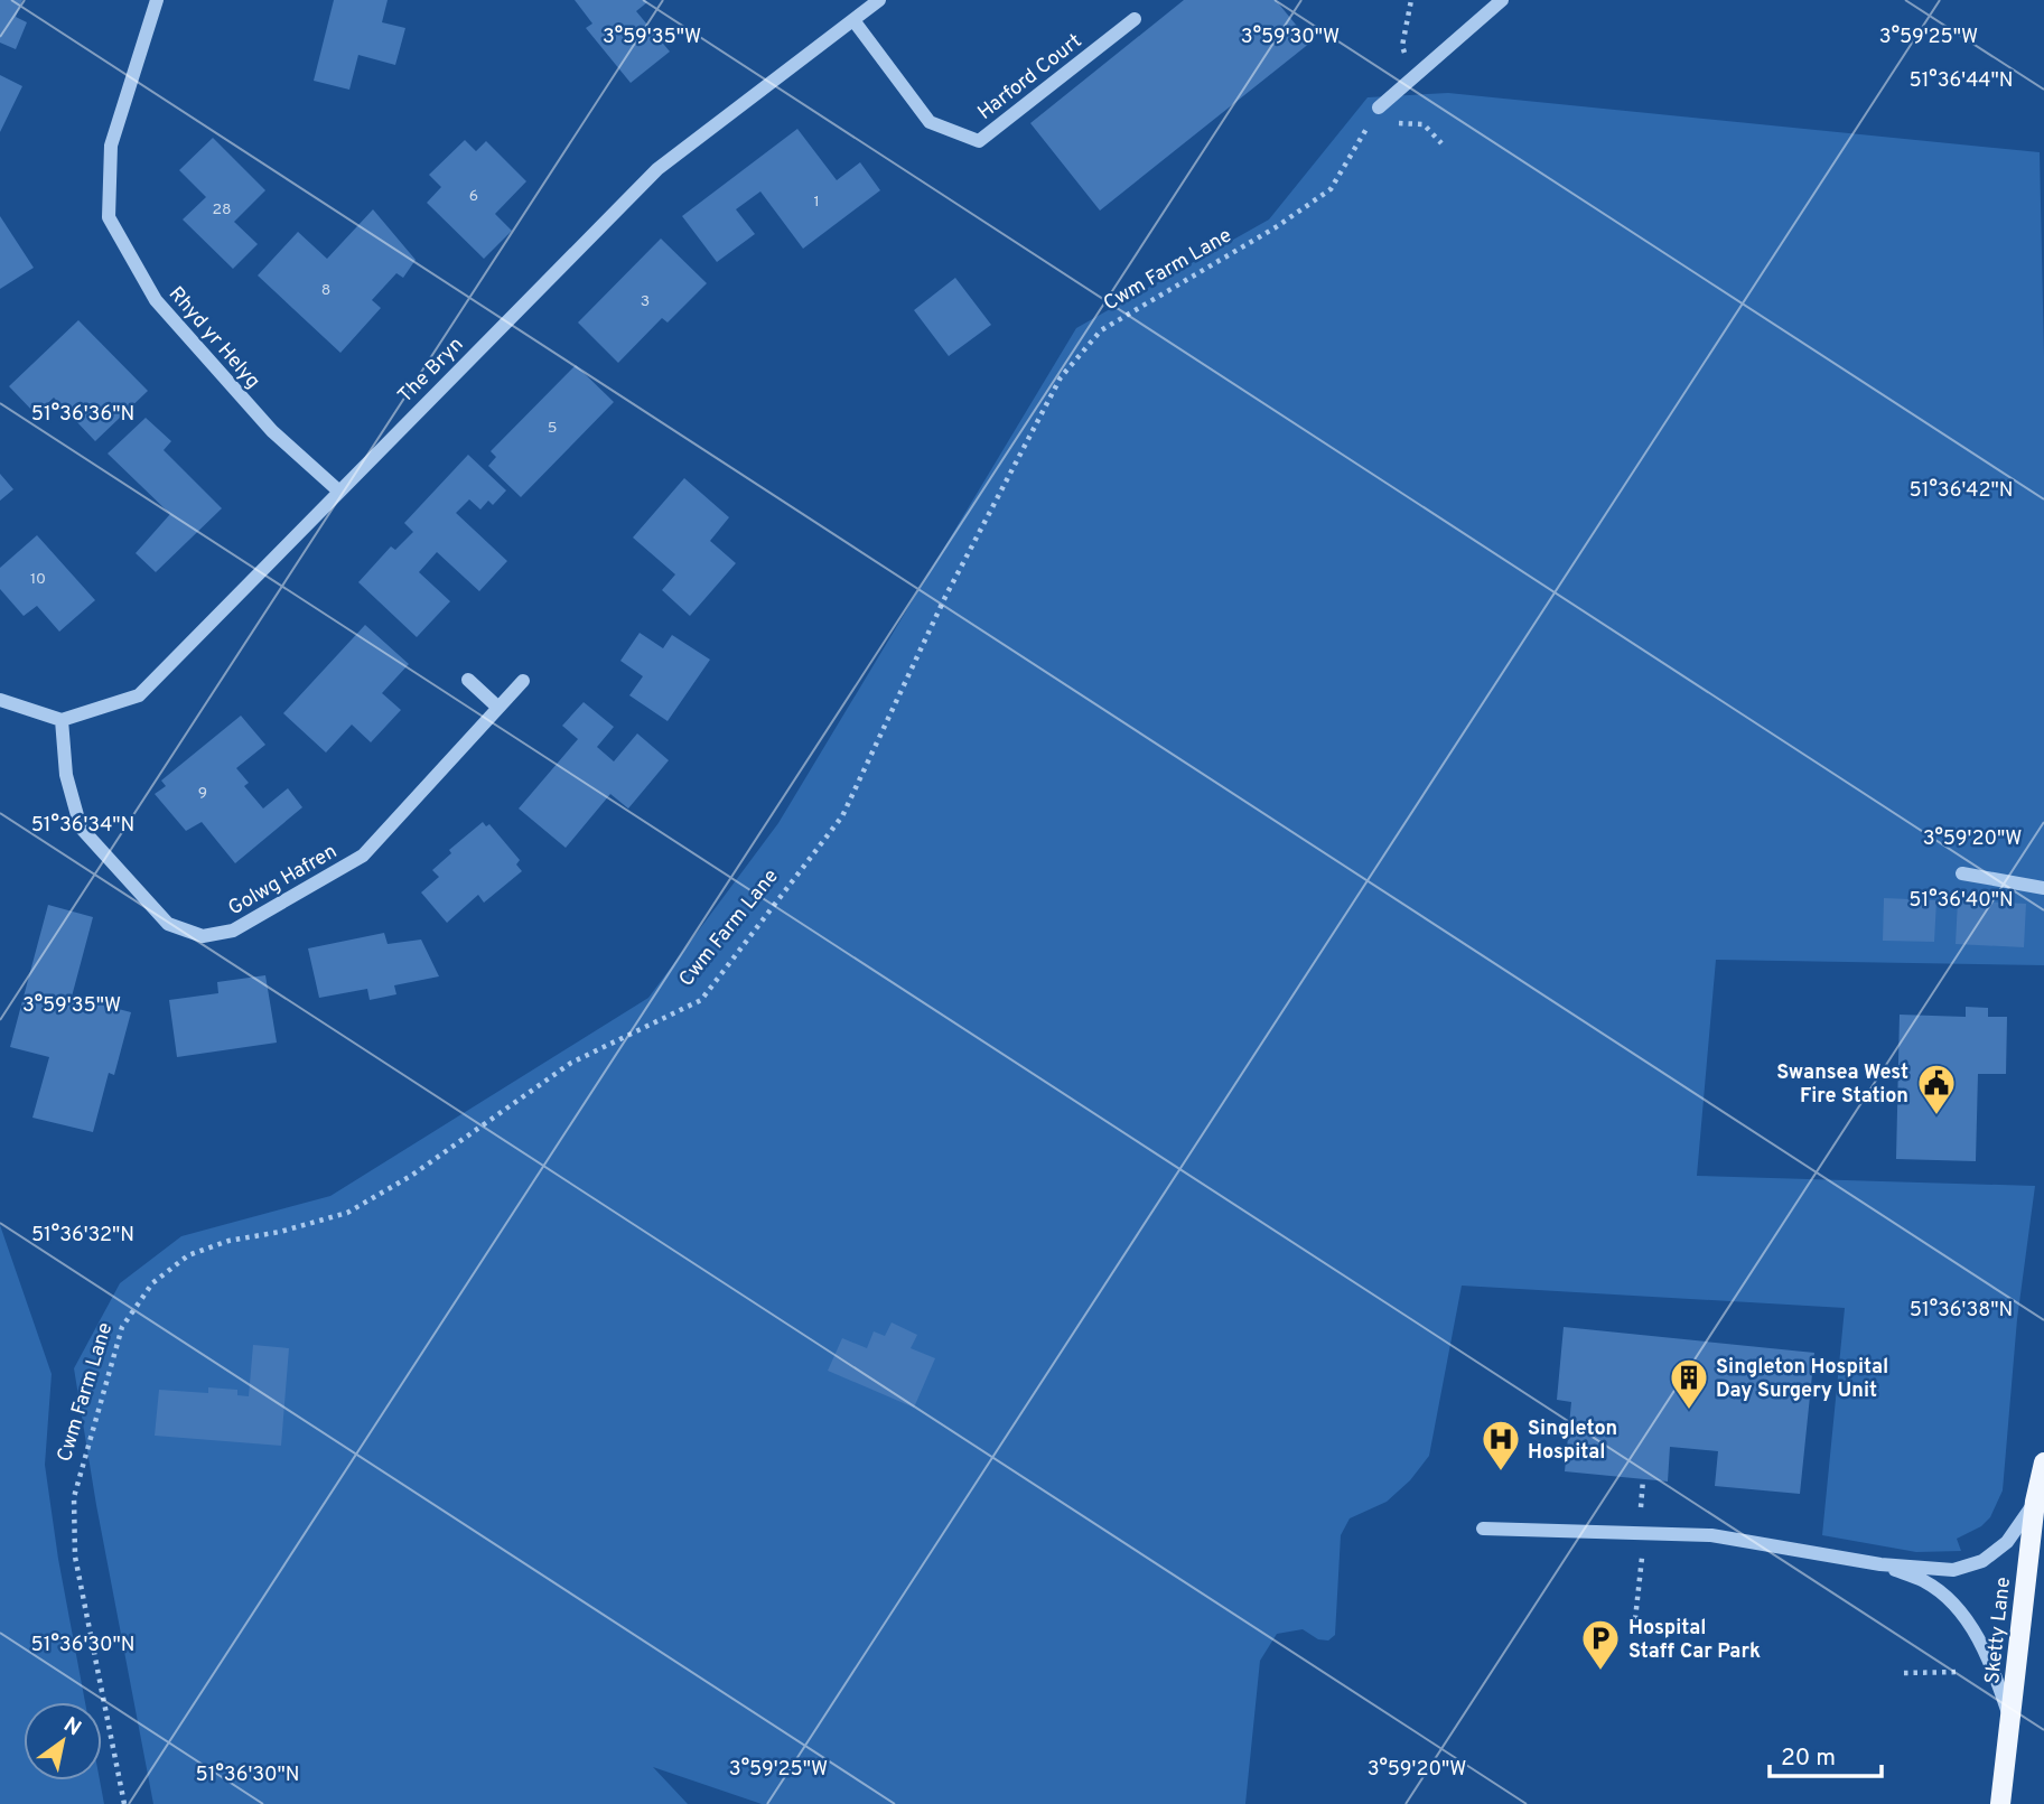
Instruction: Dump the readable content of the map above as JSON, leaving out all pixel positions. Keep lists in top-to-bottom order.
{
  "streets": {
    "main road": ["Sketty Lane"],
    "street": [
      "Harford Court",
      "Rhyd yr Helyg",
      "The Bryn",
      "Golwg Hafren"
    ],
    "path": ["Cwm Farm Lane"]
  },
  "crossings": [
    ["Harford Court", "The Bryn"],
    ["Rhyd yr Helyg", "The Bryn"],
    ["The Bryn", "Golwg Hafren"]
  ],
  "places": {
    "public building": ["Swansea West Fire Station"],
    "building": ["Singleton Hospital Day Surgery Unit"],
    "hospital": ["Singleton Hospital"],
    "parking": ["Hospital Staff Car Park"]
  },
  "house_numbers": [
    "6",
    "1",
    "28",
    "8",
    "3",
    "5",
    "10",
    "9"
  ],
  "scale_bar": "20 m",
  "north": "top right",
  "coordinates": [
    "3°59'30\"W",
    "3°59'35\"W",
    "3°59'25\"W",
    "51°36'44\"N",
    "51°36'36\"N",
    "51°36'42\"N",
    "51°36'34\"N",
    "3°59'20\"W",
    "51°36'40\"N",
    "51°36'32\"N",
    "51°36'38\"N",
    "51°36'30\"N"
  ]
}
